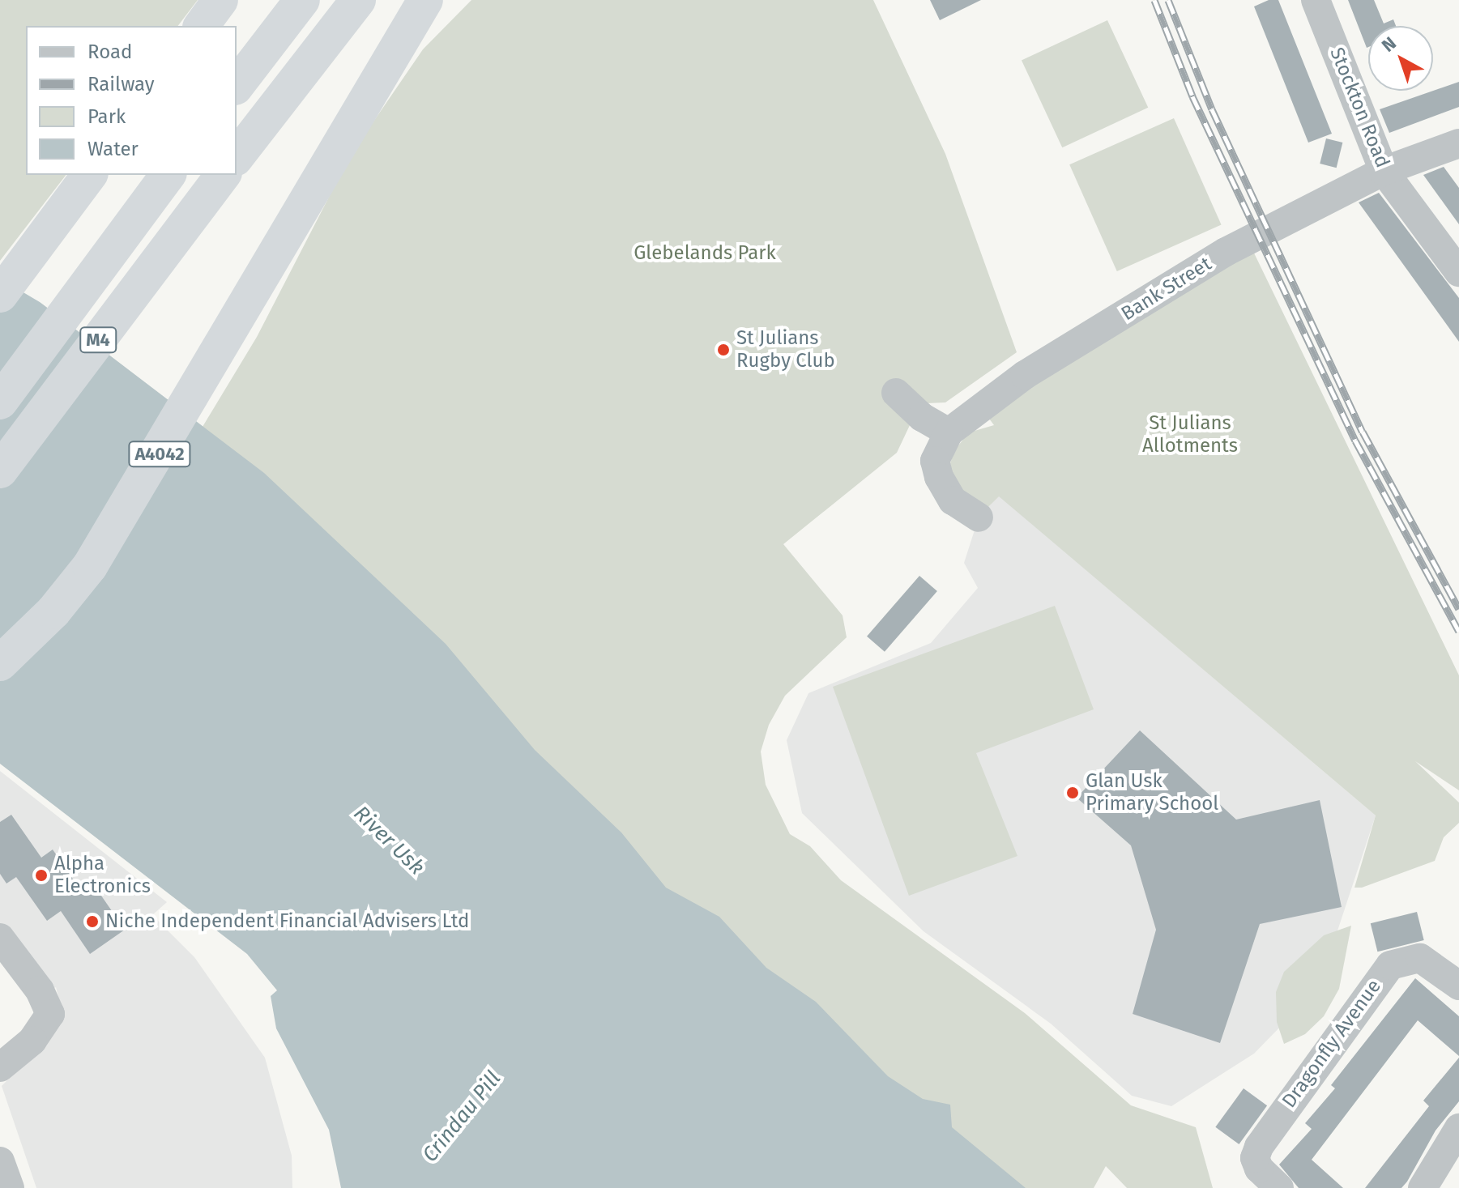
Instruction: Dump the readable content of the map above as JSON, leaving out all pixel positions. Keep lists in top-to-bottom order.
{
  "streets": {
    "highway": ["M4", "A4042"],
    "street": ["Stockton Road", "Bank Street", "Dragonfly Avenue"]
  },
  "crossings": [
    ["Stockton Road", "Bank Street"]
  ],
  "water": ["River Usk", "Crindau Pill"],
  "parks": ["Glebelands Park", "St Julians Allotments"],
  "places": [
    "St Julians Rugby Club",
    "Glan Usk Primary School",
    "Alpha Electronics",
    "Niche Independent Financial Advisers Ltd"
  ],
  "legend": [
    "Road",
    "Railway",
    "Park",
    "Water"
  ],
  "north": "top left"
}
